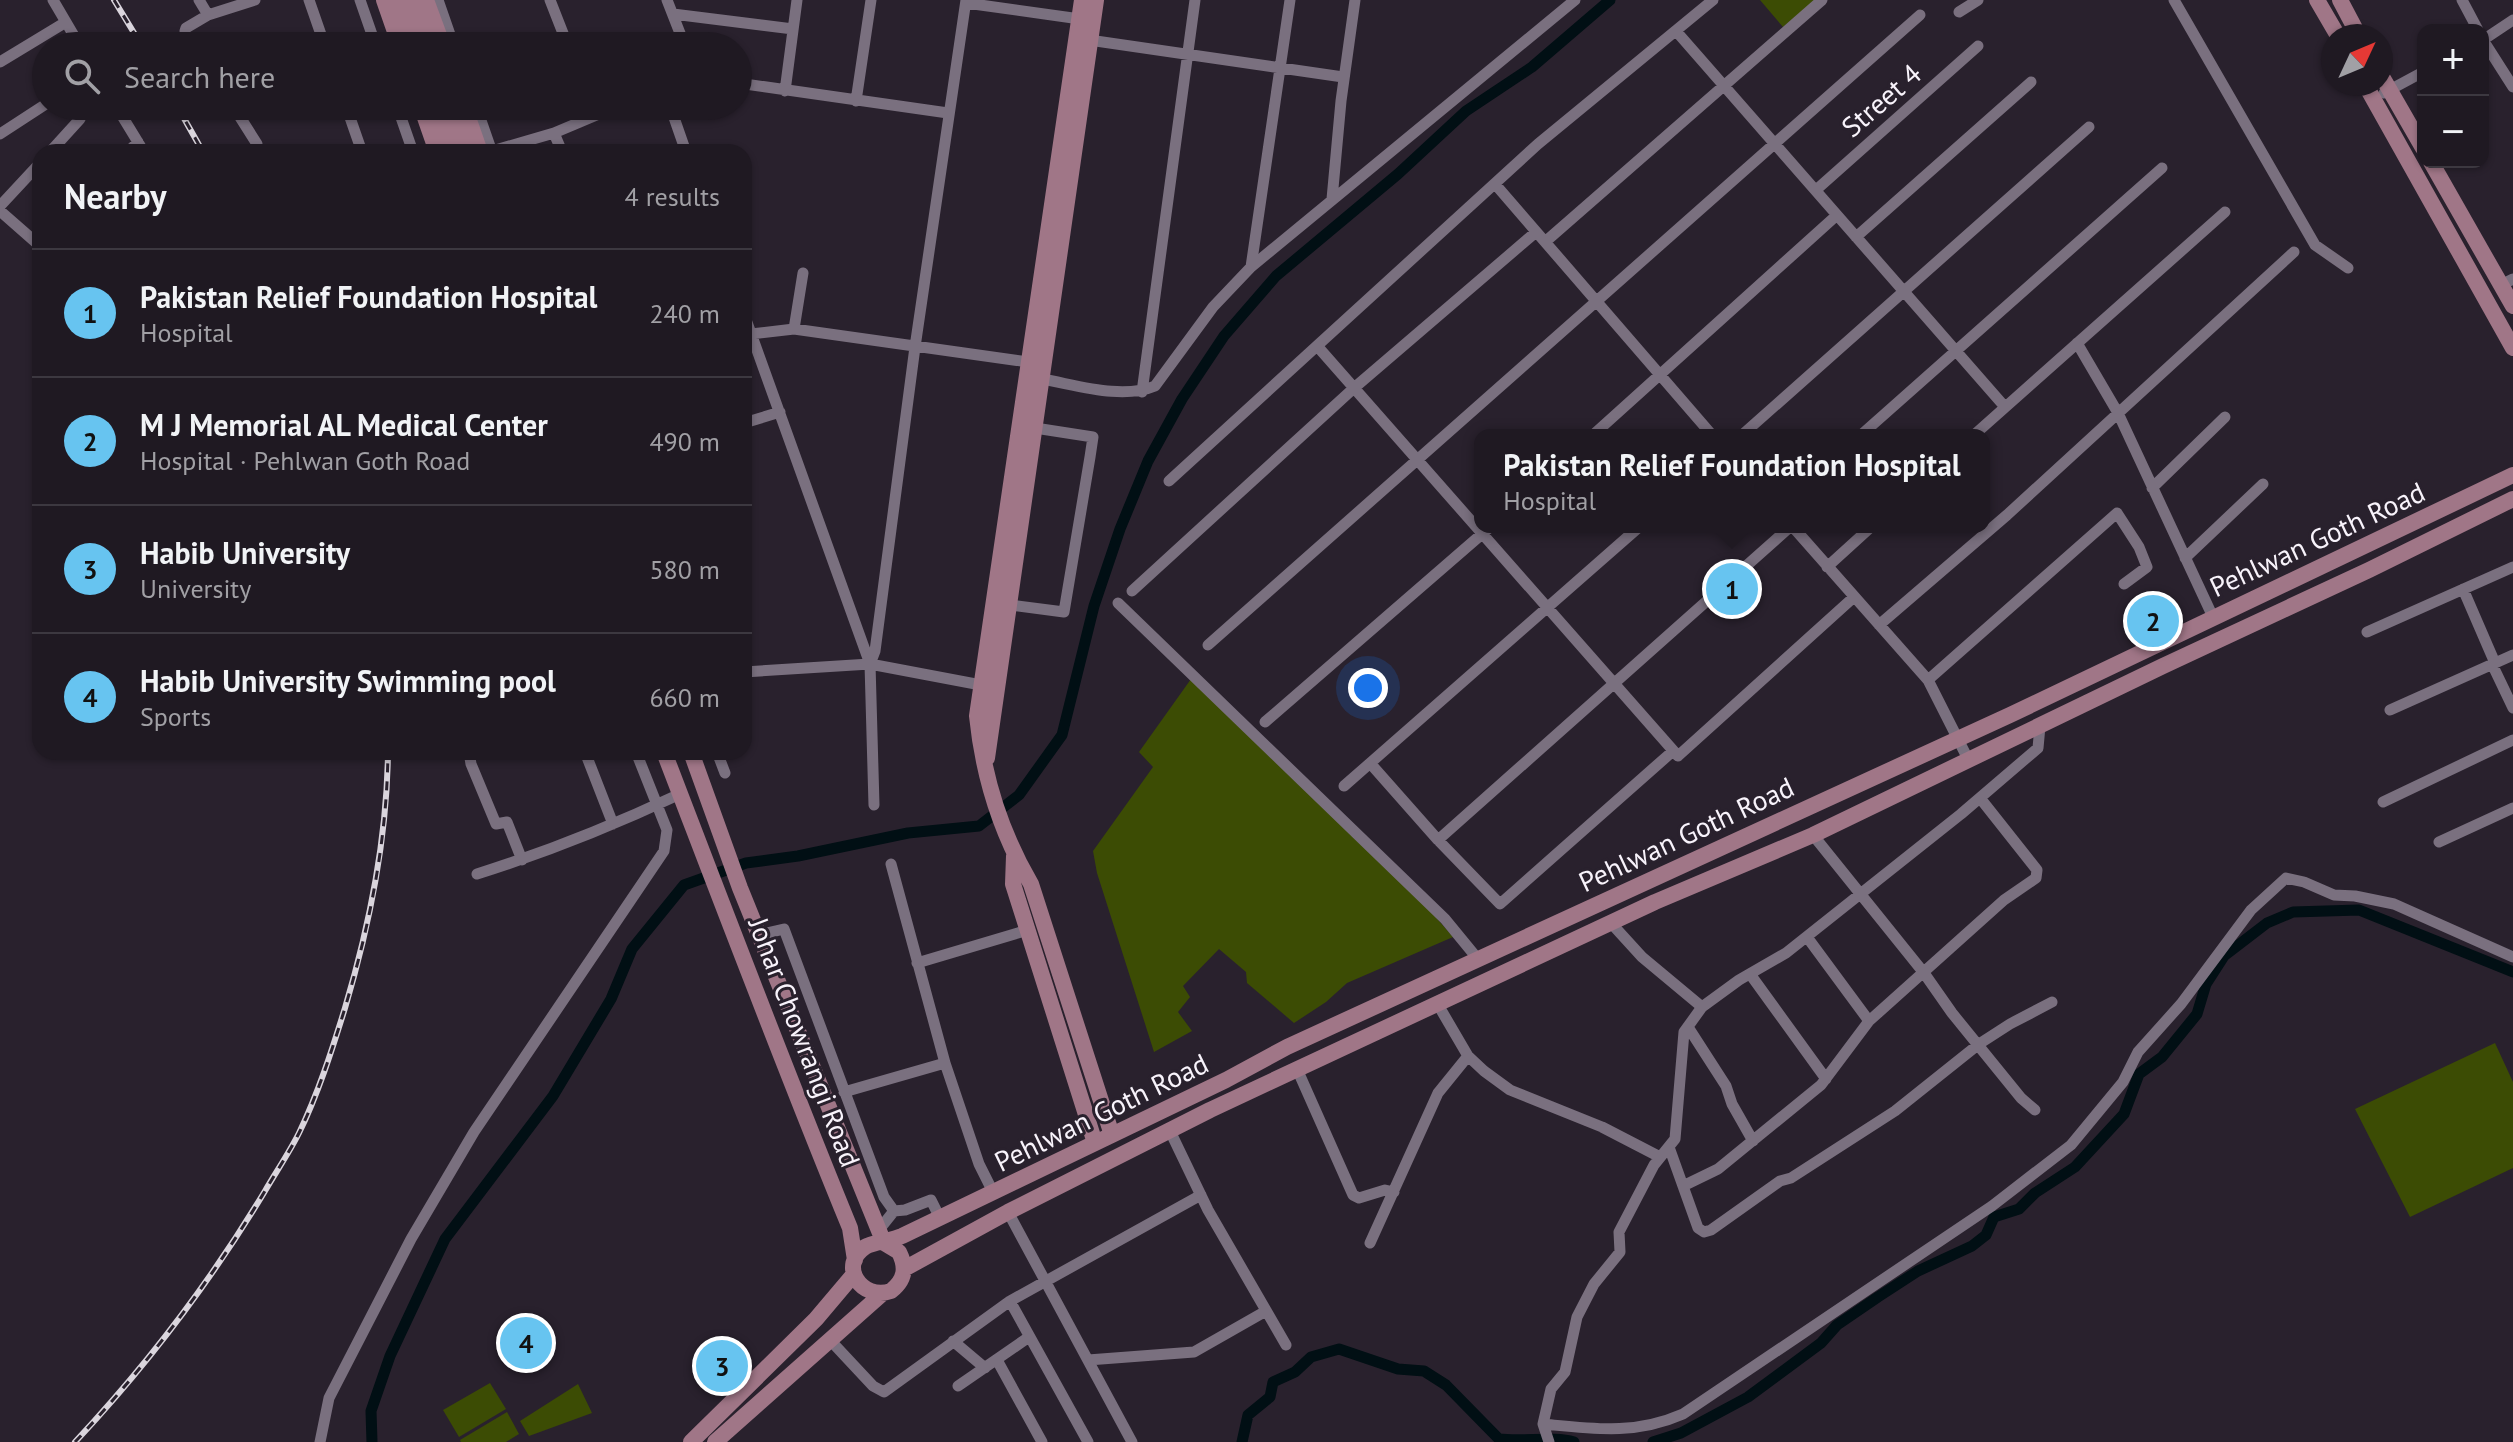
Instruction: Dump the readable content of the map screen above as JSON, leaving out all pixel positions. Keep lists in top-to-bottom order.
{
  "streets": {
    "main road": ["Pehlwan Goth Road", "Johar Chowrangi Road"],
    "street": ["Street 4"]
  },
  "crossings": [
    ["Pehlwan Goth Road", "Johar Chowrangi Road"]
  ],
  "north": "top right",
  "page": {
    "map_buttons": ["+", "−"],
    "search": "Search here",
    "heading": ["Nearby", "4 results"],
    "list": [
      {
        "mark": "1",
        "name": "Pakistan Relief Foundation Hospital",
        "note": "Hospital",
        "value": "240 m"
      },
      {
        "mark": "2",
        "name": "M J Memorial AL Medical Center",
        "note": "Hospital · Pehlwan Goth Road",
        "value": "490 m"
      },
      {
        "mark": "3",
        "name": "Habib University",
        "note": "University",
        "value": "580 m"
      },
      {
        "mark": "4",
        "name": "Habib University Swimming pool",
        "note": "Sports",
        "value": "660 m"
      }
    ],
    "popup": ["Pakistan Relief Foundation Hospital", "Hospital"],
    "pins": [
      "1",
      "2",
      "4",
      "3"
    ]
  }
}
